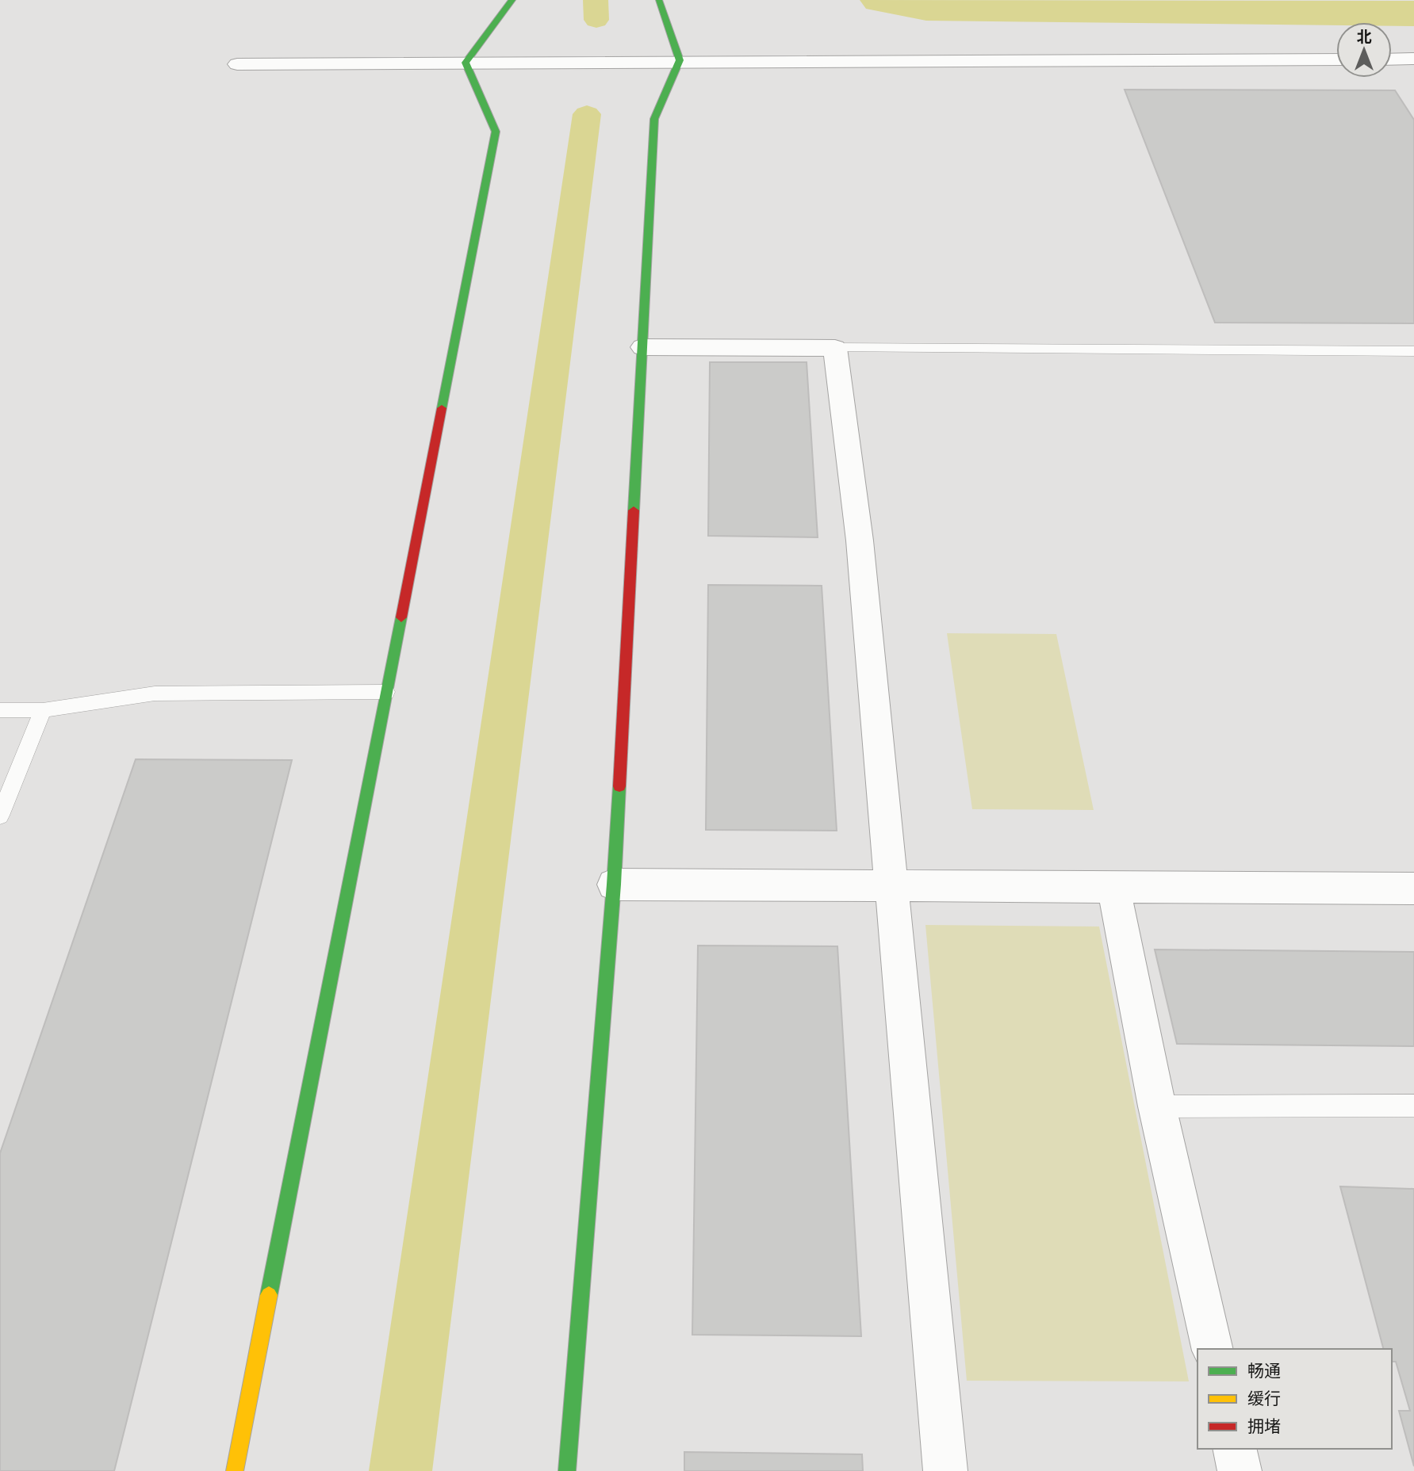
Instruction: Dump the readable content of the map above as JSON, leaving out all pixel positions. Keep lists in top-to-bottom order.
{
  "legend": ["畅通", "缓行", "拥堵"],
  "north": "top"
}
